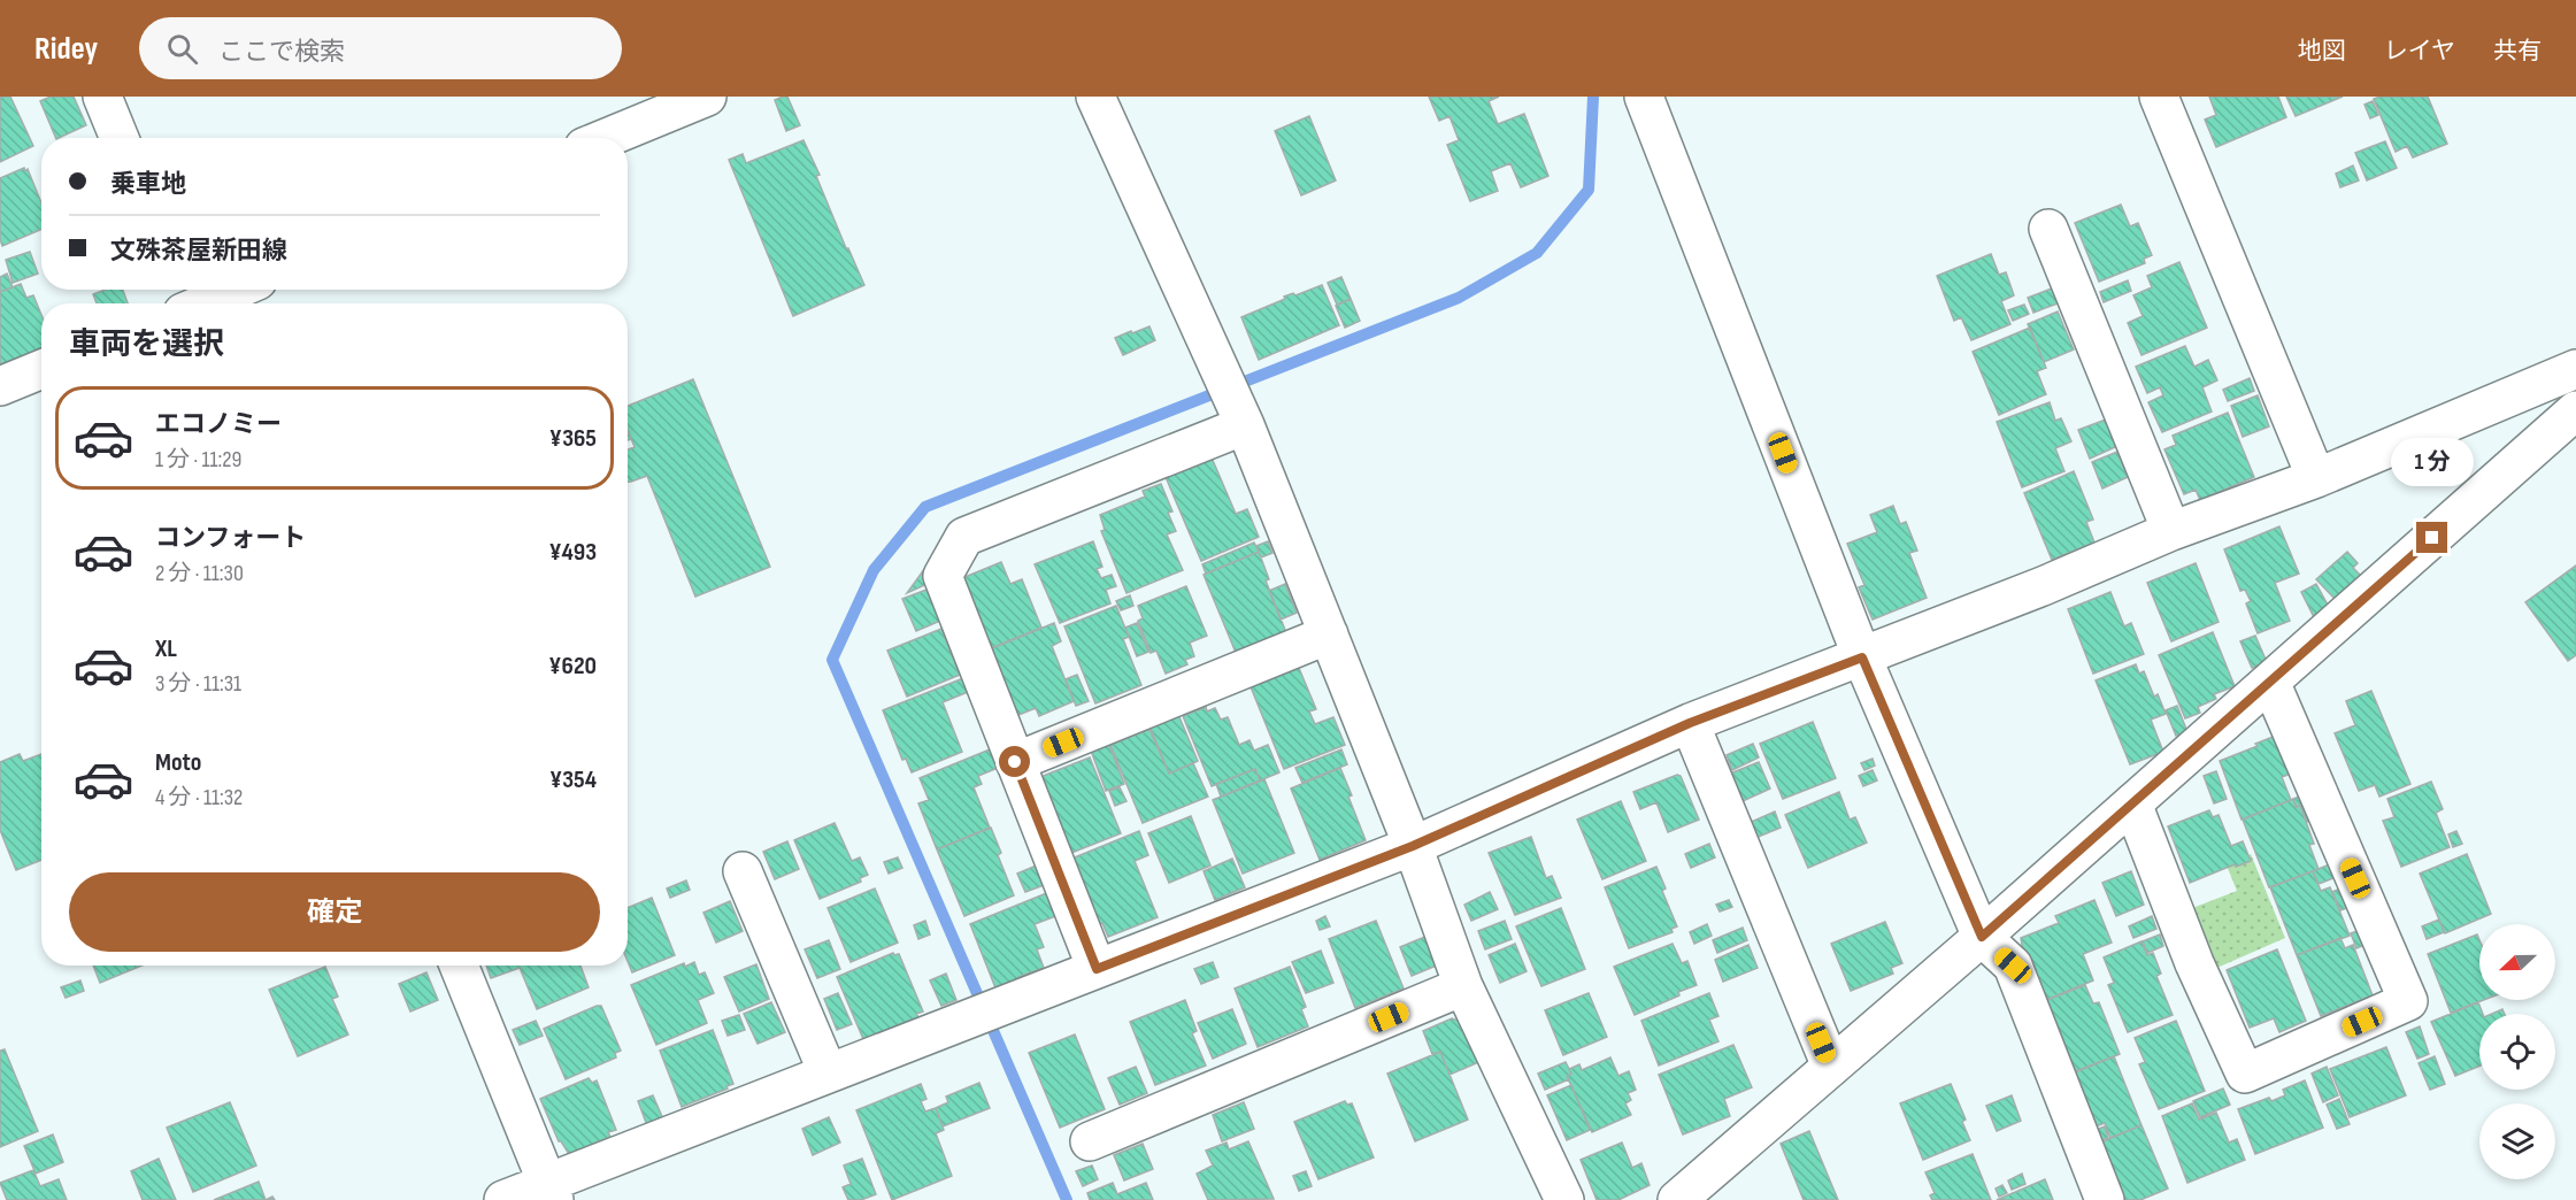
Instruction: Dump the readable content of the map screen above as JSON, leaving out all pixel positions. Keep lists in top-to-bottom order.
{
  "north": "left",
  "page": {
    "header": "Ridey",
    "search": "ここで検索",
    "nav": ["地図", "レイヤ", "共有"],
    "banner": ["乗車地", "文殊茶屋新田線"],
    "heading": "車両を選択",
    "list": [
      {
        "name": "エコノミー",
        "note": "1 分 · 11:29",
        "value": "¥365"
      },
      {
        "name": "コンフォート",
        "note": "2 分 · 11:30",
        "value": "¥493"
      },
      {
        "name": "XL",
        "note": "3 分 · 11:31",
        "value": "¥620"
      },
      {
        "name": "Moto",
        "note": "4 分 · 11:32",
        "value": "¥354"
      }
    ],
    "bubble": "1 分",
    "buttons": "確定"
  }
}
